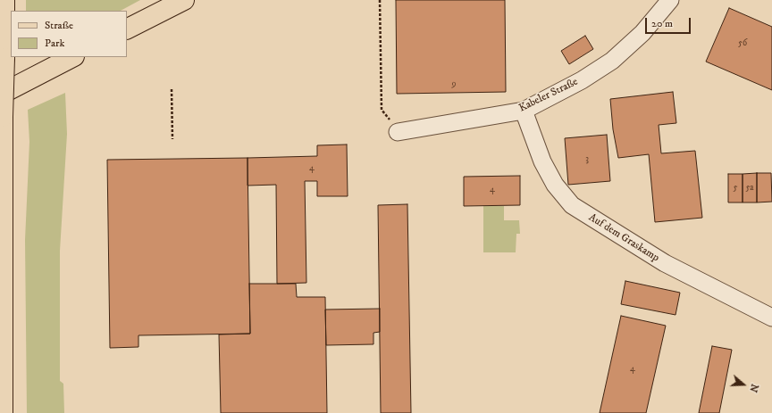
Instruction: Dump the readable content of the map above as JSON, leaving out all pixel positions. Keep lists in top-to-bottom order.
{
  "streets": {
    "street": ["Kabeler Straße", "Auf dem Graskamp"]
  },
  "crossings": [
    ["Kabeler Straße", "Auf dem Graskamp"]
  ],
  "house_numbers": [
    "56",
    "9",
    "3",
    "4",
    "5",
    "5a",
    "4",
    "4"
  ],
  "legend": ["Straße", "Park"],
  "scale_bar": "20 m",
  "north": "right"
}
